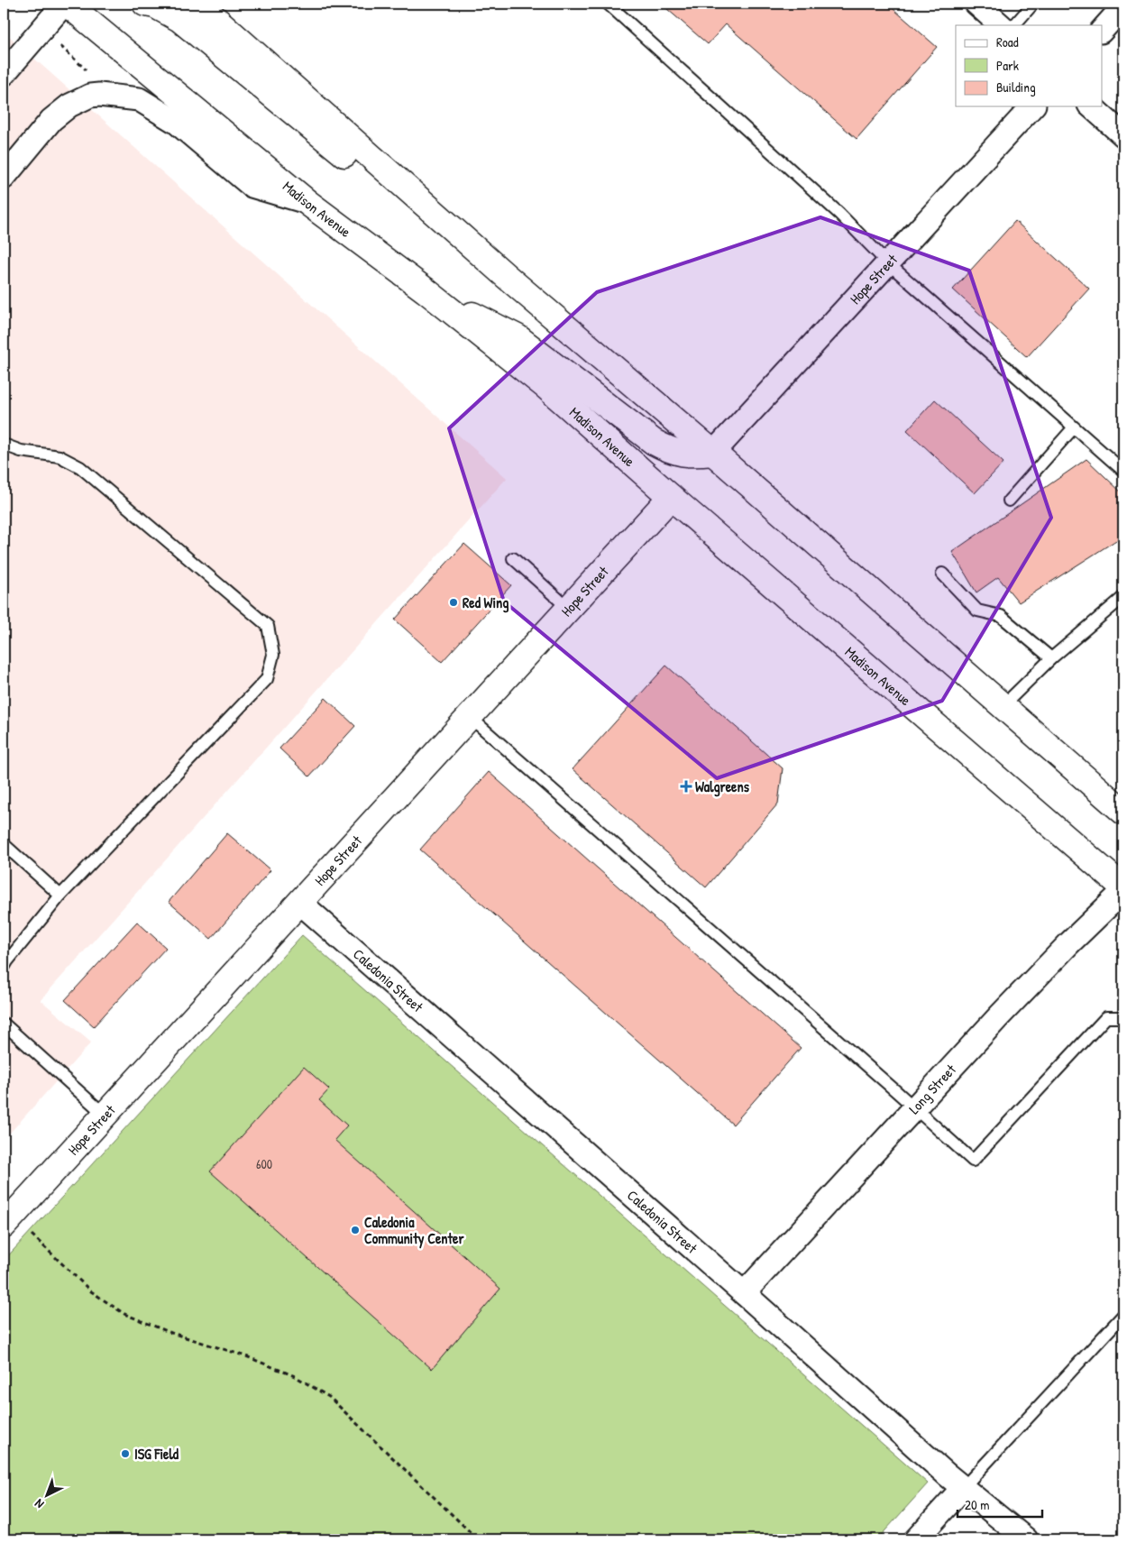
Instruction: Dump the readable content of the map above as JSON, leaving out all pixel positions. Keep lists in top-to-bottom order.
{
  "streets": {
    "main road": ["Madison Avenue", "Hope Street"],
    "street": ["Caledonia Street", "Long Street"]
  },
  "crossings": [
    ["Madison Avenue", "Hope Street"],
    ["Madison Avenue", "Long Street"],
    ["Hope Street", "Caledonia Street"],
    ["Caledonia Street", "Long Street"]
  ],
  "places": {
    "other": ["Red Wing", "Caledonia Community Center", "ISG Field"],
    "health": ["Walgreens"]
  },
  "house_numbers": ["600"],
  "legend": ["Road", "Park", "Building"],
  "scale_bar": "20 m",
  "north": "bottom left"
}
